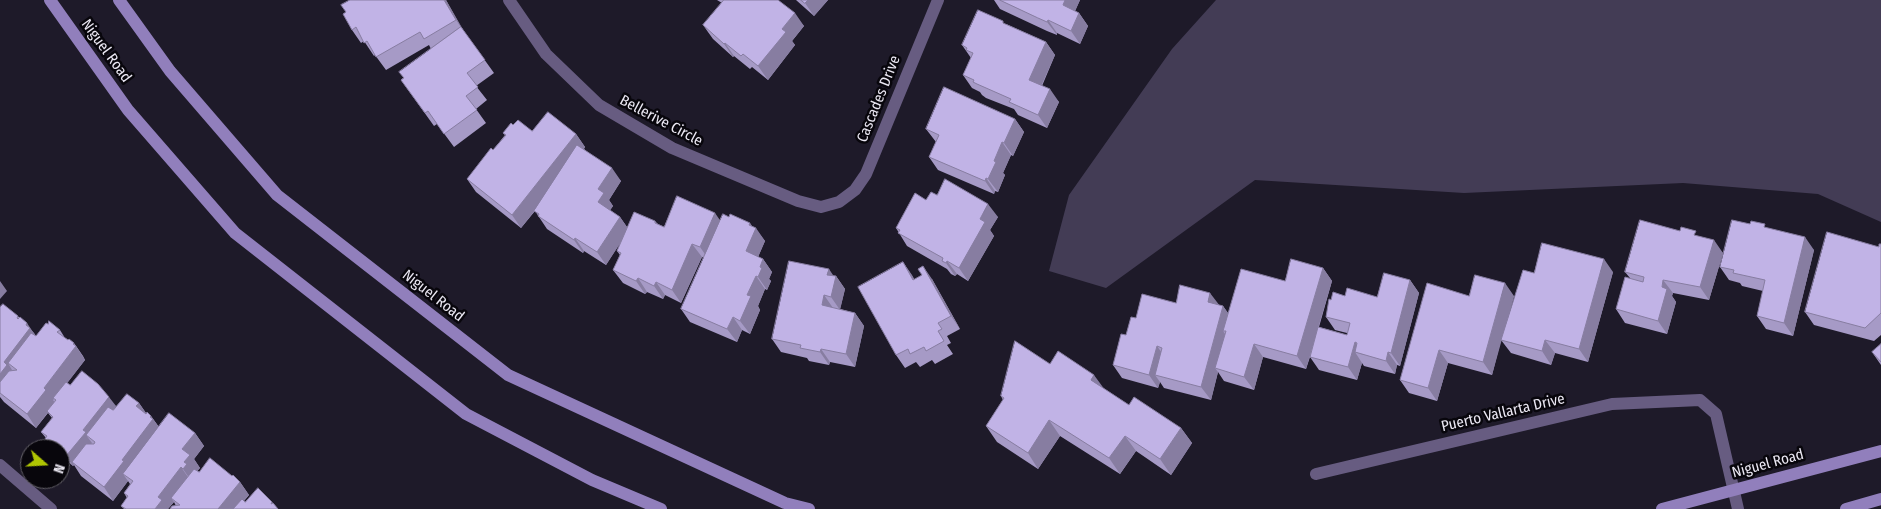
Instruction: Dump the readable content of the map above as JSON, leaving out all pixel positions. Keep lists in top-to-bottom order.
{
  "streets": {
    "main road": ["Niguel Road"],
    "street": ["Cascades Drive", "Bellerive Circle", "Puerto Vallarta Drive"]
  },
  "crossings": [
    ["Niguel Road", "Puerto Vallarta Drive"],
    ["Cascades Drive", "Bellerive Circle"]
  ],
  "north": "right"
}
